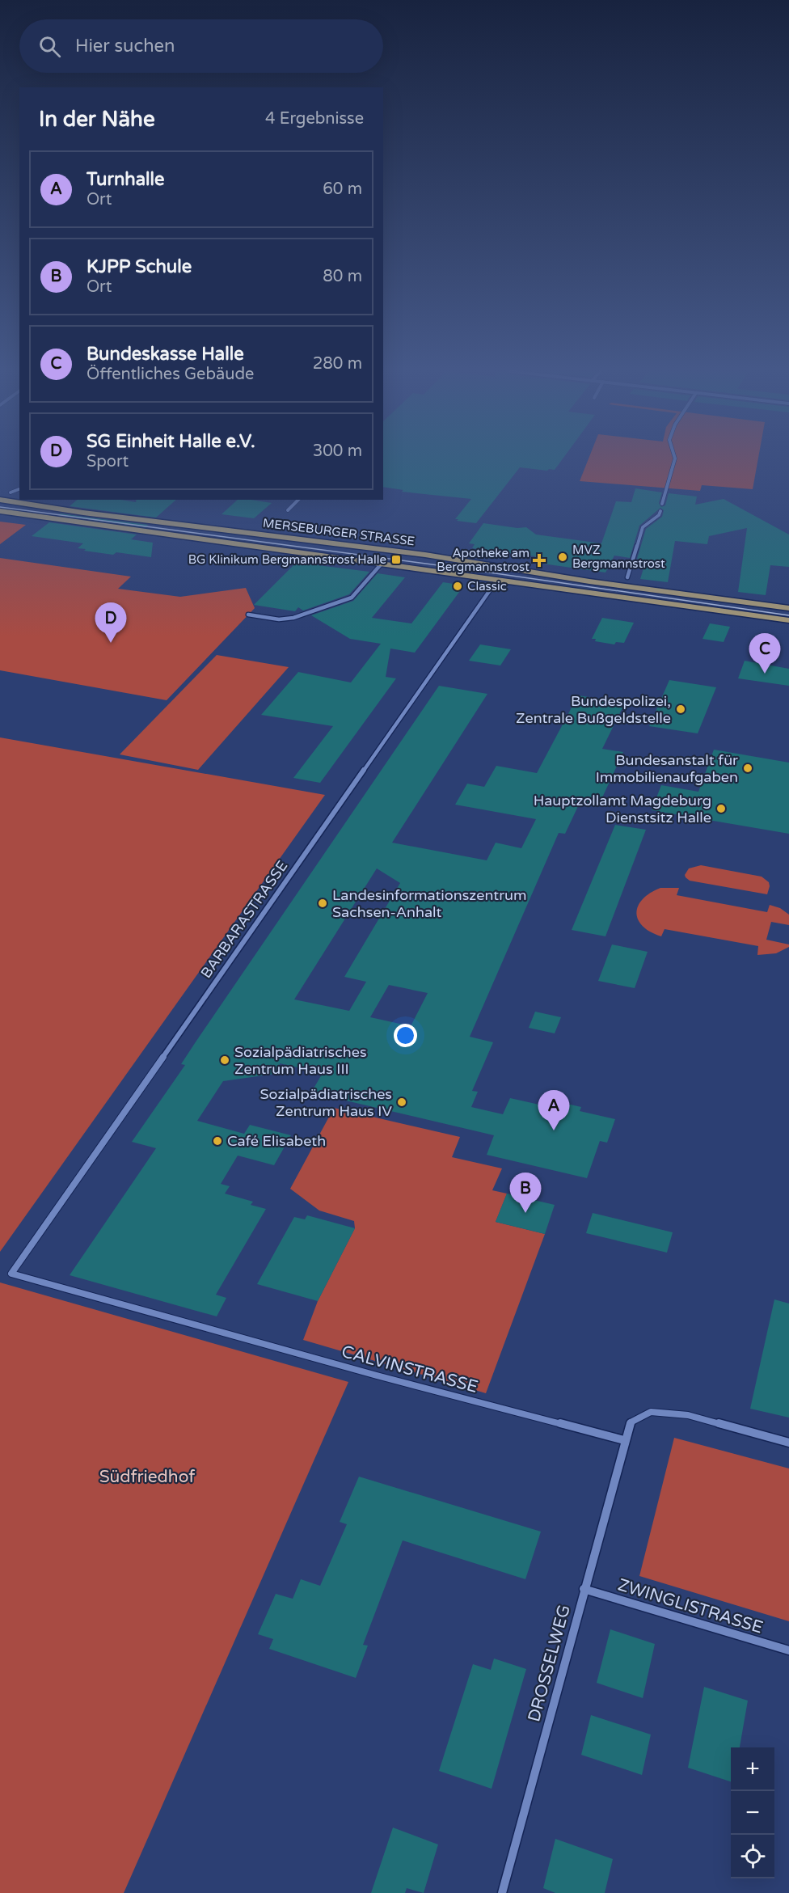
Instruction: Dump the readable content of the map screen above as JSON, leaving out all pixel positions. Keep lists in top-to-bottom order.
{
  "streets": {
    "main road": ["MERSEBURGER STRASSE"],
    "street": [
      "BARBARASTRASSE",
      "CALVINSTRASSE",
      "ZWINGLISTRASSE",
      "DROSSELWEG"
    ]
  },
  "crossings": [
    ["MERSEBURGER STRASSE", "BARBARASTRASSE"],
    ["BARBARASTRASSE", "CALVINSTRASSE"],
    ["CALVINSTRASSE", "DROSSELWEG"],
    ["ZWINGLISTRASSE", "DROSSELWEG"]
  ],
  "parks": ["Südfriedhof"],
  "places": {
    "other": [
      "MVZ Bergmannstrost",
      "Classic",
      "Bundespolizei, Zentrale Bußgeldstelle",
      "Bundesanstalt für Immobilienaufgaben",
      "Hauptzollamt Magdeburg Dienstsitz Halle",
      "Landesinformationszentrum Sachsen-Anhalt",
      "Sozialpädiatrisches Zentrum Haus III",
      "Sozialpädiatrisches Zentrum Haus IV",
      "Café Elisabeth"
    ],
    "transit": ["BG Klinikum Bergmannstrost Halle"],
    "health": ["Apotheke am Bergmannstrost"]
  },
  "page": {
    "search": "Hier suchen",
    "heading": ["In der Nähe", "4 Ergebnisse"],
    "list": [
      {
        "mark": "A",
        "name": "Turnhalle",
        "note": "Ort",
        "value": "60 m"
      },
      {
        "mark": "B",
        "name": "KJPP Schule",
        "note": "Ort",
        "value": "80 m"
      },
      {
        "mark": "C",
        "name": "Bundeskasse Halle",
        "note": "Öffentliches Gebäude",
        "value": "280 m"
      },
      {
        "mark": "D",
        "name": "SG Einheit Halle e.V.",
        "note": "Sport",
        "value": "300 m"
      }
    ],
    "pins": [
      "D",
      "C",
      "A",
      "B"
    ],
    "map_buttons": ["+", "−"]
  }
}
